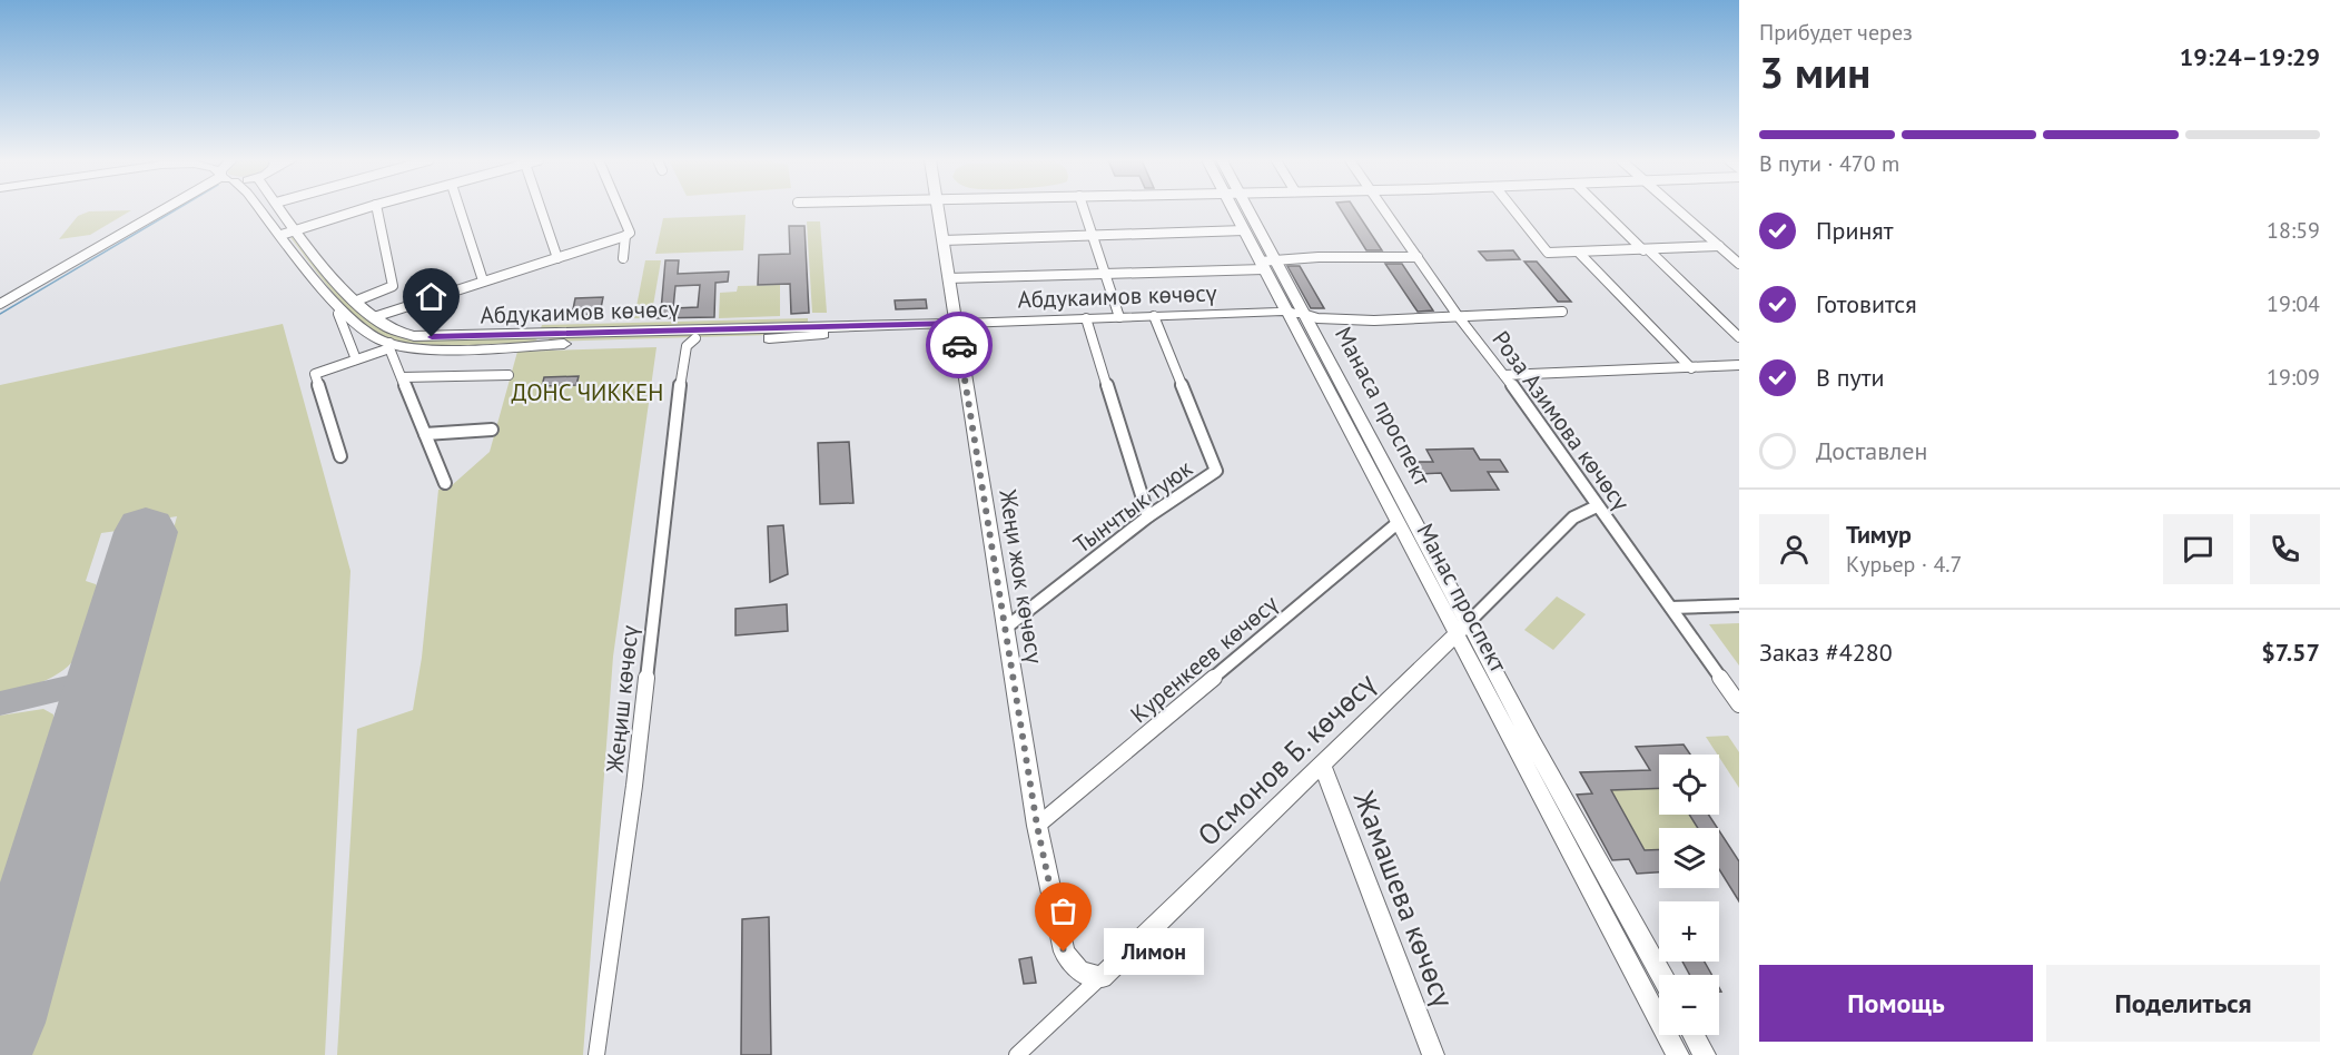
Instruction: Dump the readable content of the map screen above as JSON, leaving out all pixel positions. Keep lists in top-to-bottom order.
{
  "streets": {
    "main road": [
      "Абдукаимов көчөсү",
      "Манаса проспект",
      "Жеңи жок көчөсү",
      "Манас проспект",
      "Осмонов Б. көчөсү",
      "Жамашева көчөсү"
    ],
    "street": [
      "Роза Азимова көчөсү",
      "Тынчтык туюк",
      "Куренкеев көчөсү",
      "Жеңиш көчөсү"
    ]
  },
  "crossings": [
    ["Абдукаимов көчөсү", "Манаса проспект"],
    ["Абдукаимов көчөсү", "Тынчтык туюк"],
    ["Абдукаимов көчөсү", "Жеңи жок көчөсү"],
    ["Абдукаимов көчөсү", "Манас проспект"],
    ["Абдукаимов көчөсү", "Жеңиш көчөсү"],
    ["Манаса проспект", "Манас проспект"],
    ["Манаса проспект", "Осмонов Б. көчөсү"],
    ["Роза Азимова көчөсү", "Осмонов Б. көчөсү"],
    ["Тынчтык туюк", "Жеңи жок көчөсү"],
    ["Жеңи жок көчөсү", "Куренкеев көчөсү"],
    ["Жеңи жок көчөсү", "Осмонов Б. көчөсү"],
    ["Манас проспект", "Куренкеев көчөсү"],
    ["Манас проспект", "Осмонов Б. көчөсү"],
    ["Осмонов Б. көчөсү", "Жамашева көчөсү"]
  ],
  "parks": ["ДОНС ЧИККЕН"],
  "places": ["Лимон"],
  "page": {
    "heading": ["3 мин", "Прибудет через", "19:24–19:29"],
    "panel": [
      "Тимур",
      "Курьер · 4.7",
      "Заказ #4280",
      "$7.57"
    ],
    "bar": "В пути · 470 m",
    "list": [
      ["Принят", "18:59"],
      ["Готовится", "19:04"],
      ["В пути", "19:09"],
      "Доставлен"
    ],
    "map_buttons": ["+", "−"],
    "bubble": "Лимон",
    "buttons": ["Помощь", "Поделиться"]
  }
}
